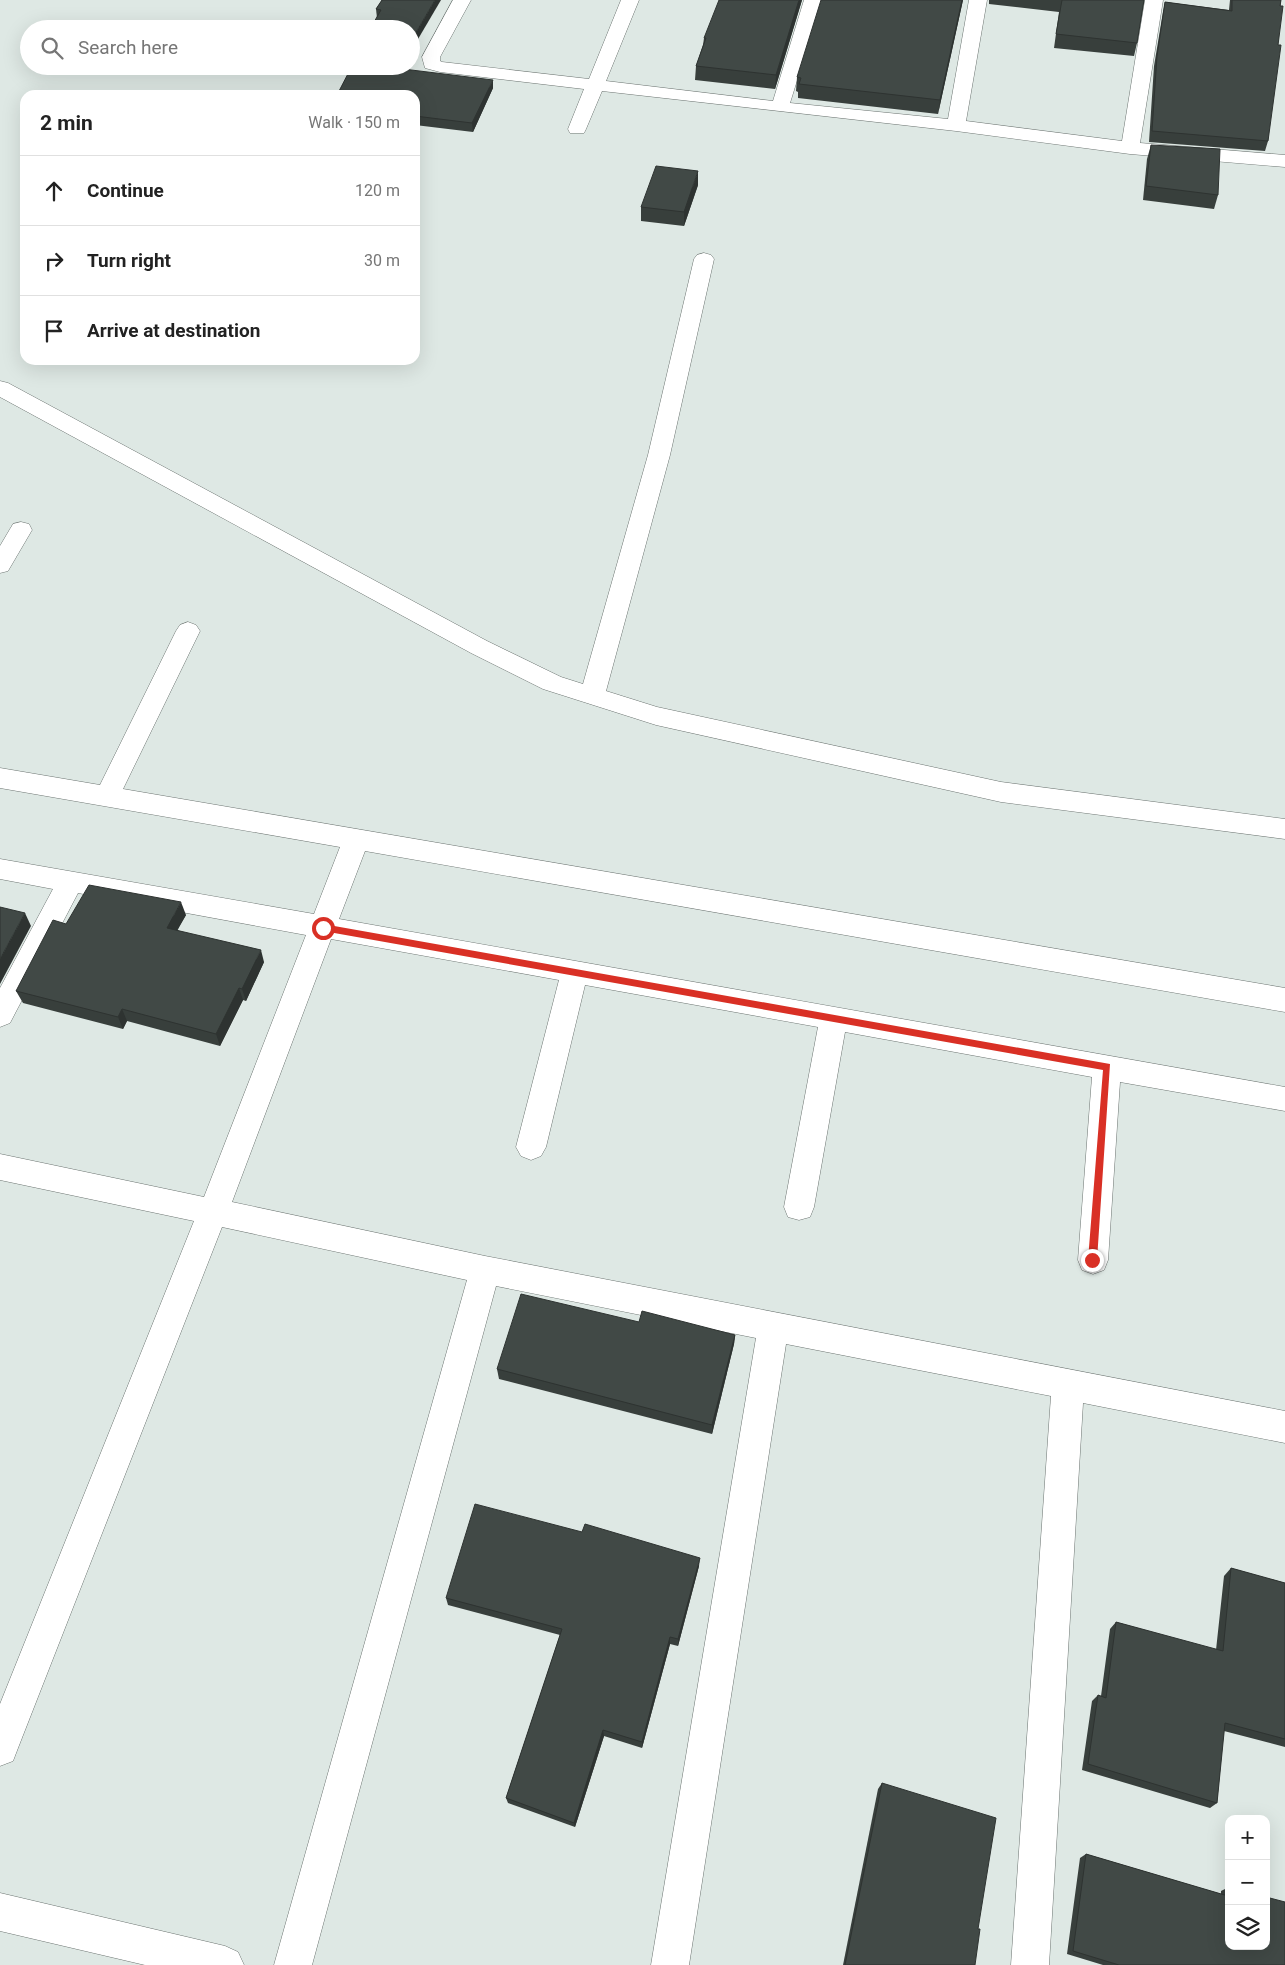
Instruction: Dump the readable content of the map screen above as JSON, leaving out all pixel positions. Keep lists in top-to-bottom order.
{
  "page": {
    "search": "Search here",
    "heading": ["2 min", "Walk · 150 m"],
    "list": [
      ["Continue", "120 m"],
      ["Turn right", "30 m"],
      "Arrive at destination"
    ],
    "map_buttons": ["+", "−"]
  }
}
